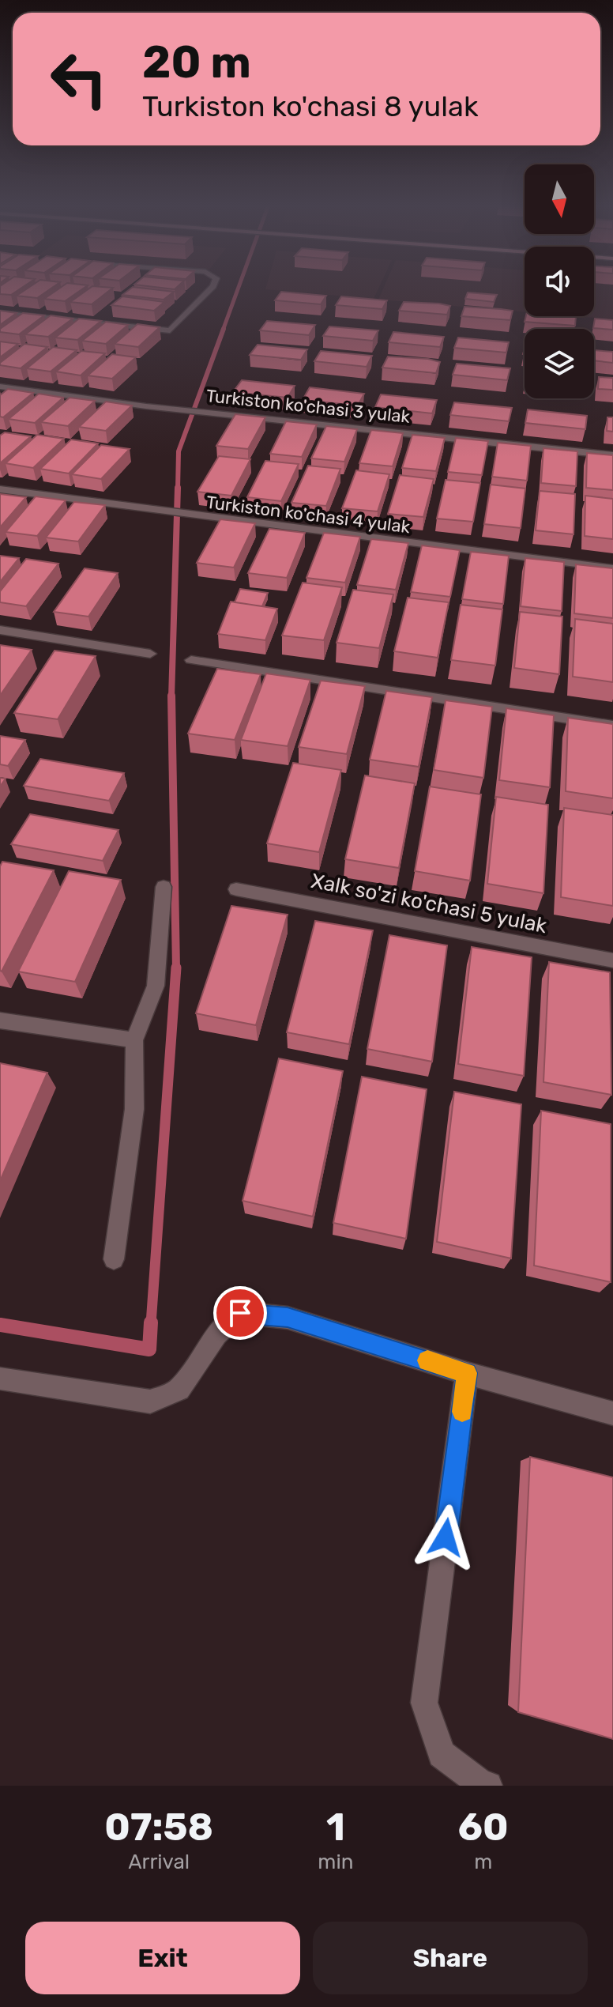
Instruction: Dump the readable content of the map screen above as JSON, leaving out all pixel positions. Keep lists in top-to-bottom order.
{
  "streets": {
    "street": ["Turkiston ko'chasi 3 yulak", "Turkiston ko'chasi 4 yulak", "Xalk so'zi ko'chasi 5 yulak"]
  },
  "north": "bottom",
  "page": {
    "turn": ["20 m", "Turkiston ko'chasi 8 yulak"],
    "eta": [
      "07:58",
      "Arrival",
      "1",
      "min",
      "60",
      "m"
    ],
    "buttons": ["Exit", "Share"]
  }
}
